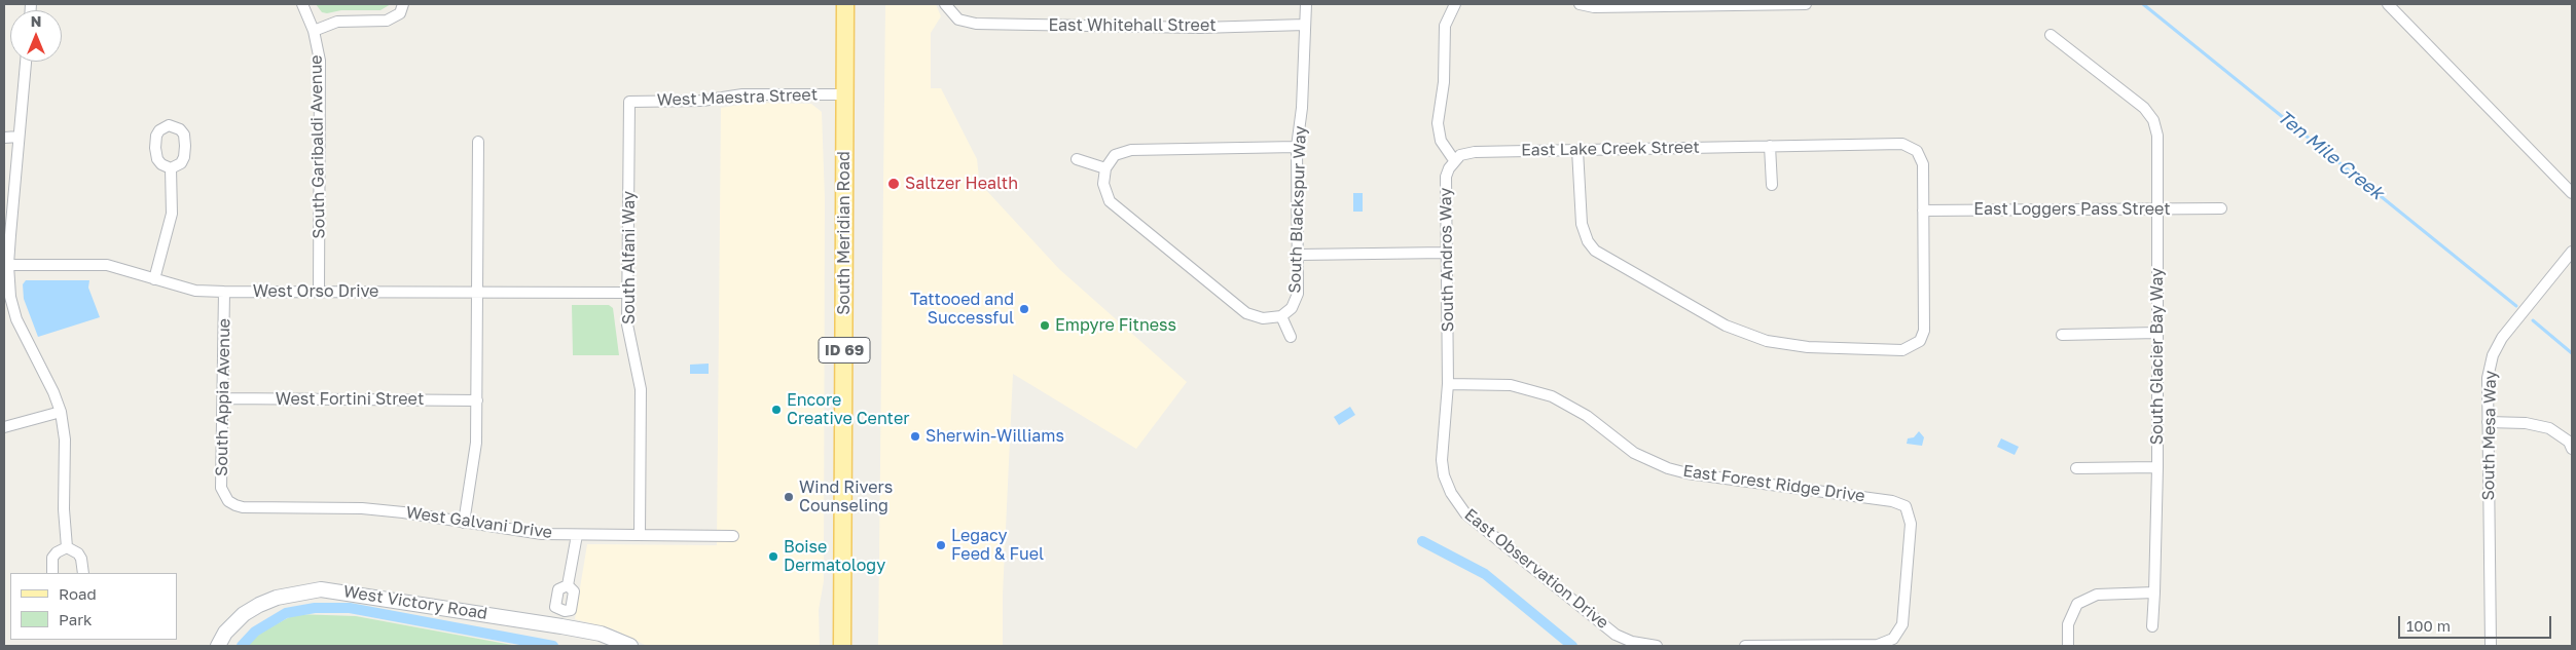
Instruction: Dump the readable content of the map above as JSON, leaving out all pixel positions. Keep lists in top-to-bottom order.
{
  "streets": {
    "main road": ["South Meridian Road", "ID 69", "West Victory Road"],
    "street": [
      "East Whitehall Street",
      "West Maestra Street",
      "South Garibaldi Avenue",
      "East Lake Creek Street",
      "South Blackspur Way",
      "East Loggers Pass Street",
      "South Alfani Way",
      "South Andros Way",
      "West Orso Drive",
      "South Glacier Bay Way",
      "South Appia Avenue",
      "West Fortini Street",
      "South Mesa Way",
      "East Forest Ridge Drive",
      "West Galvani Drive",
      "East Observation Drive"
    ]
  },
  "crossings": [
    ["East Whitehall Street", "South Blackspur Way"],
    ["West Maestra Street", "South Meridian Road"],
    ["West Maestra Street", "South Alfani Way"],
    ["South Garibaldi Avenue", "West Orso Drive"],
    ["East Lake Creek Street", "East Loggers Pass Street"],
    ["East Lake Creek Street", "South Andros Way"],
    ["East Loggers Pass Street", "South Glacier Bay Way"],
    ["South Alfani Way", "West Orso Drive"],
    ["South Alfani Way", "West Galvani Drive"],
    ["South Andros Way", "East Forest Ridge Drive"],
    ["South Andros Way", "East Observation Drive"],
    ["West Orso Drive", "South Appia Avenue"],
    ["South Appia Avenue", "West Fortini Street"],
    ["South Appia Avenue", "West Galvani Drive"]
  ],
  "water": ["Ten Mile Creek"],
  "places": [
    "Saltzer Health",
    "Tattooed and Successful",
    "Empyre Fitness",
    "Encore Creative Center",
    "Sherwin-Williams",
    "Wind Rivers Counseling",
    "Legacy Feed & Fuel",
    "Boise Dermatology"
  ],
  "legend": ["Road", "Park"],
  "scale_bar": "100 m",
  "north": "top"
}
